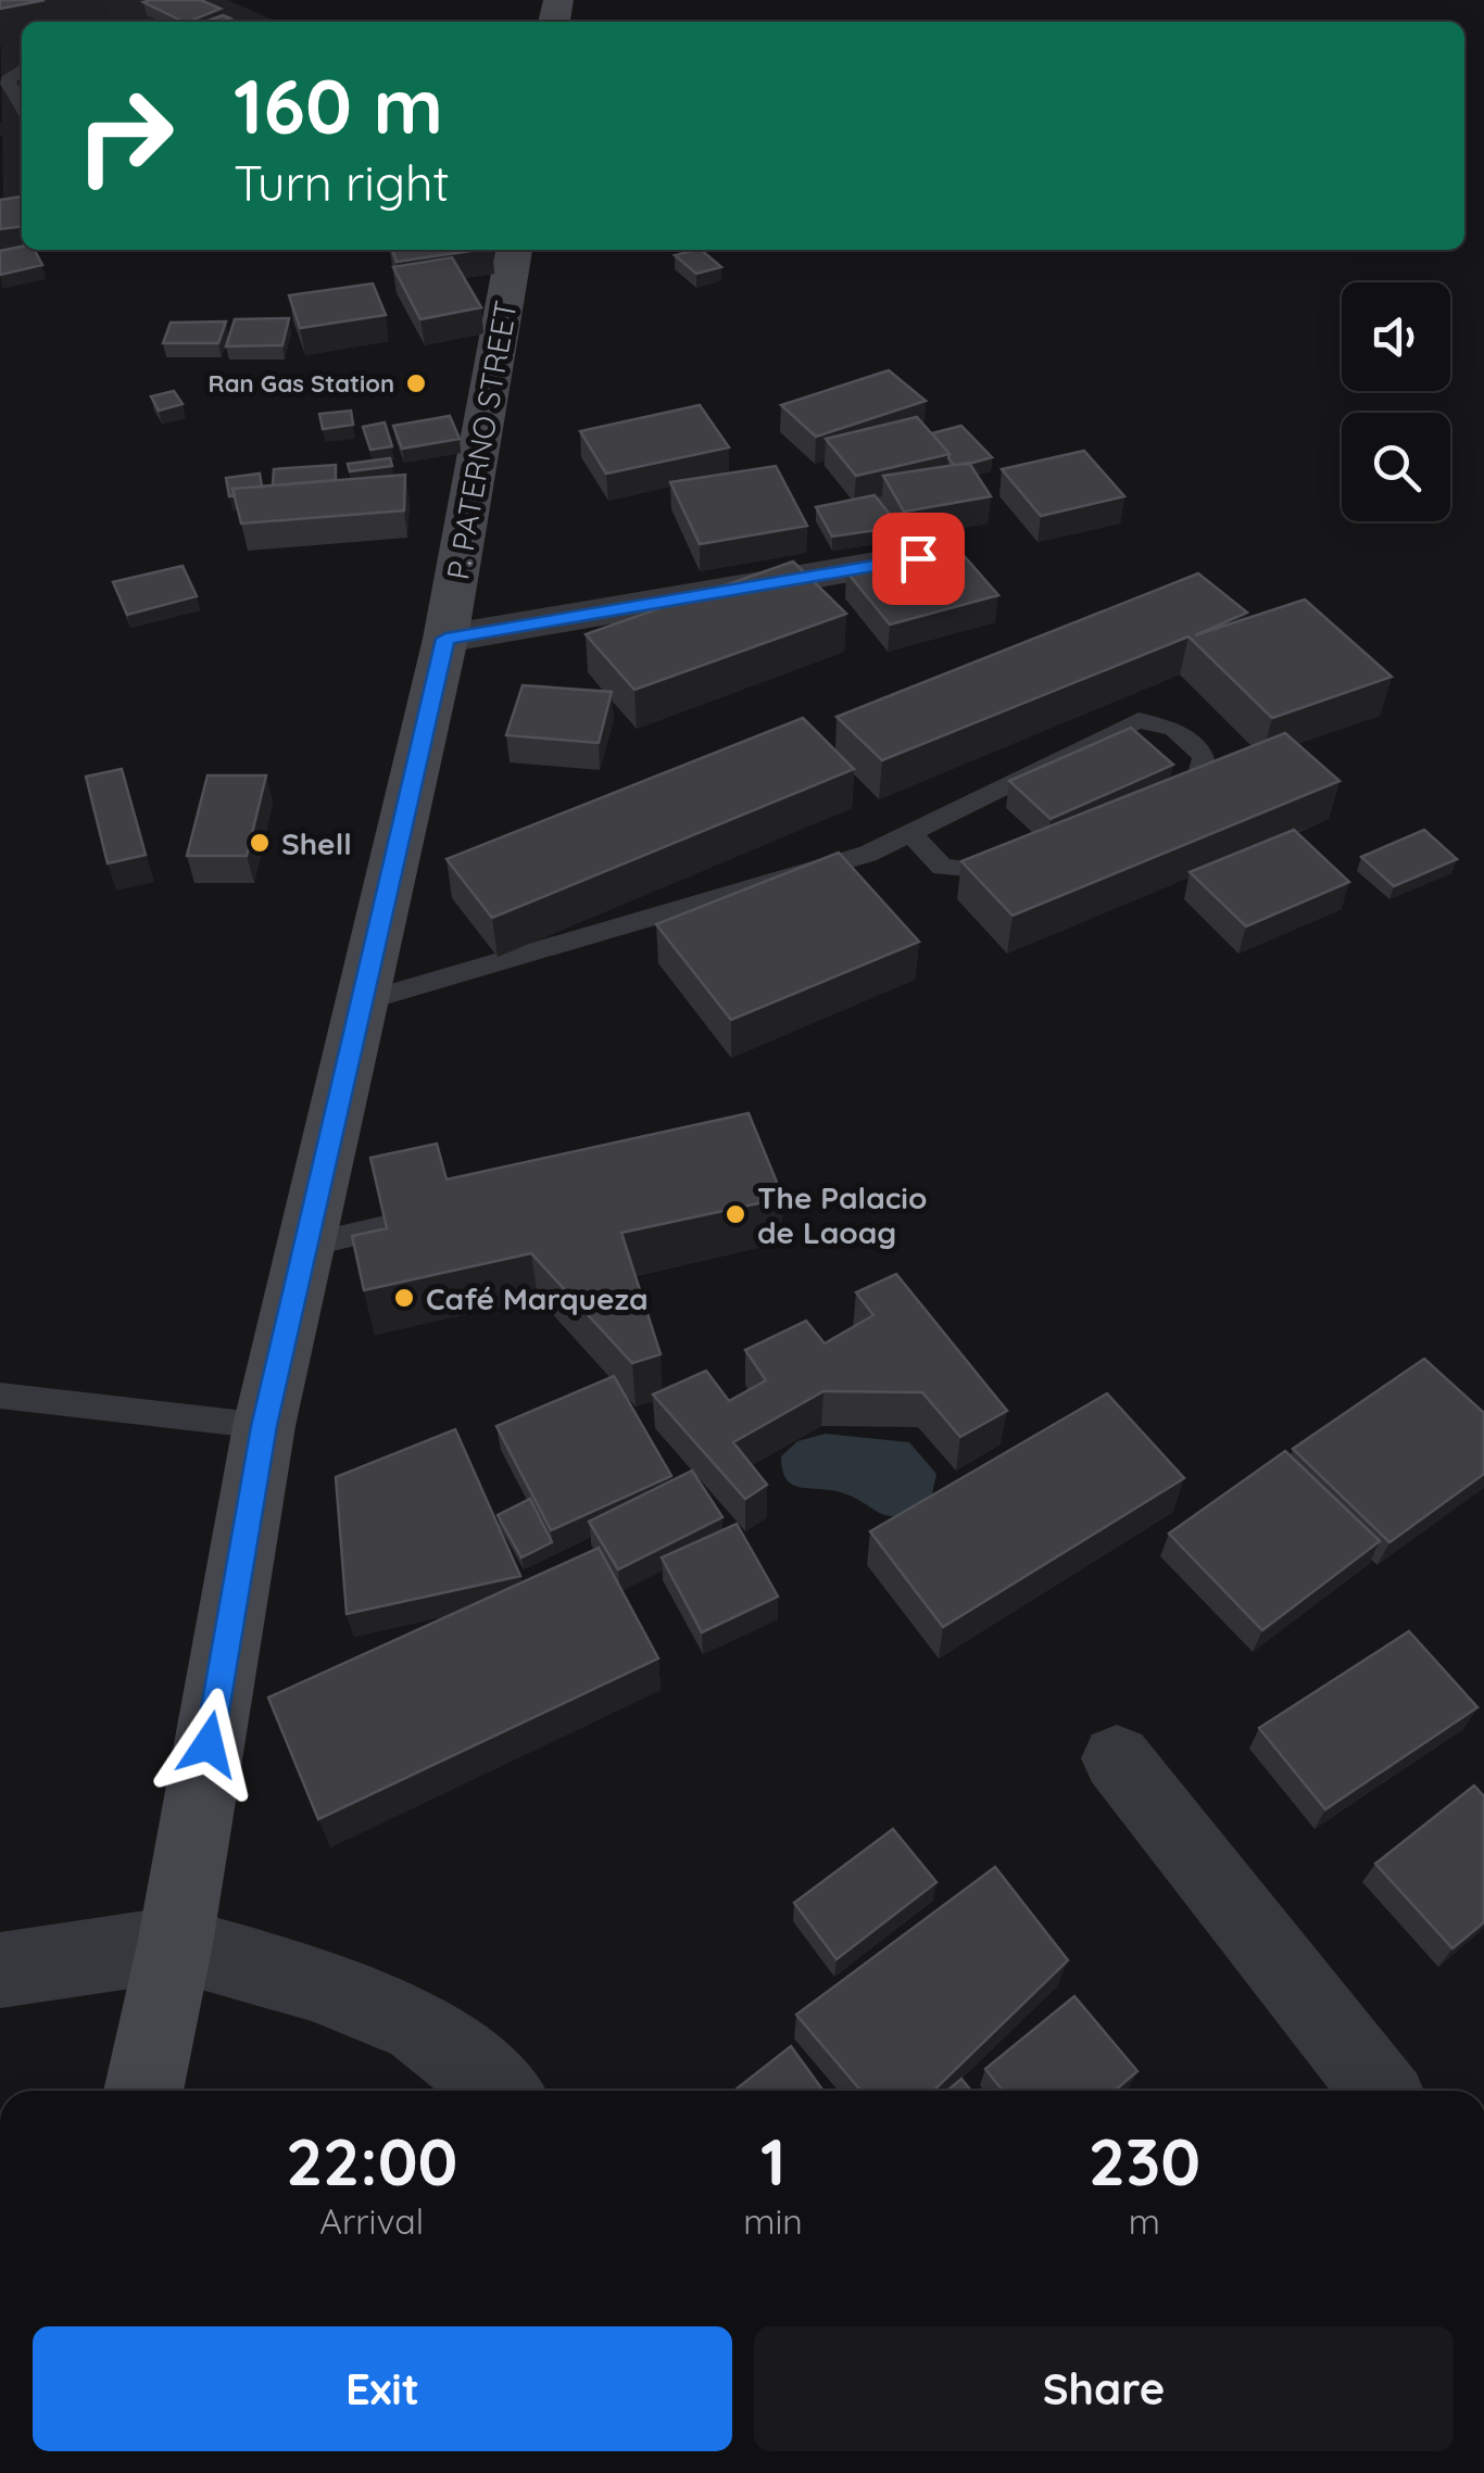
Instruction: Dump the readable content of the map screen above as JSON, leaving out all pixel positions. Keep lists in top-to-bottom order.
{
  "streets": {
    "main road": ["P. PATERNO STREET"]
  },
  "places": [
    "Ran Gas Station",
    "Shell",
    "The Palacio de Laoag",
    "Café Marqueza"
  ],
  "page": {
    "turn": ["160 m", "Turn right"],
    "eta": [
      "22:00",
      "Arrival",
      "1",
      "min",
      "230",
      "m"
    ],
    "buttons": ["Exit", "Share"]
  }
}
